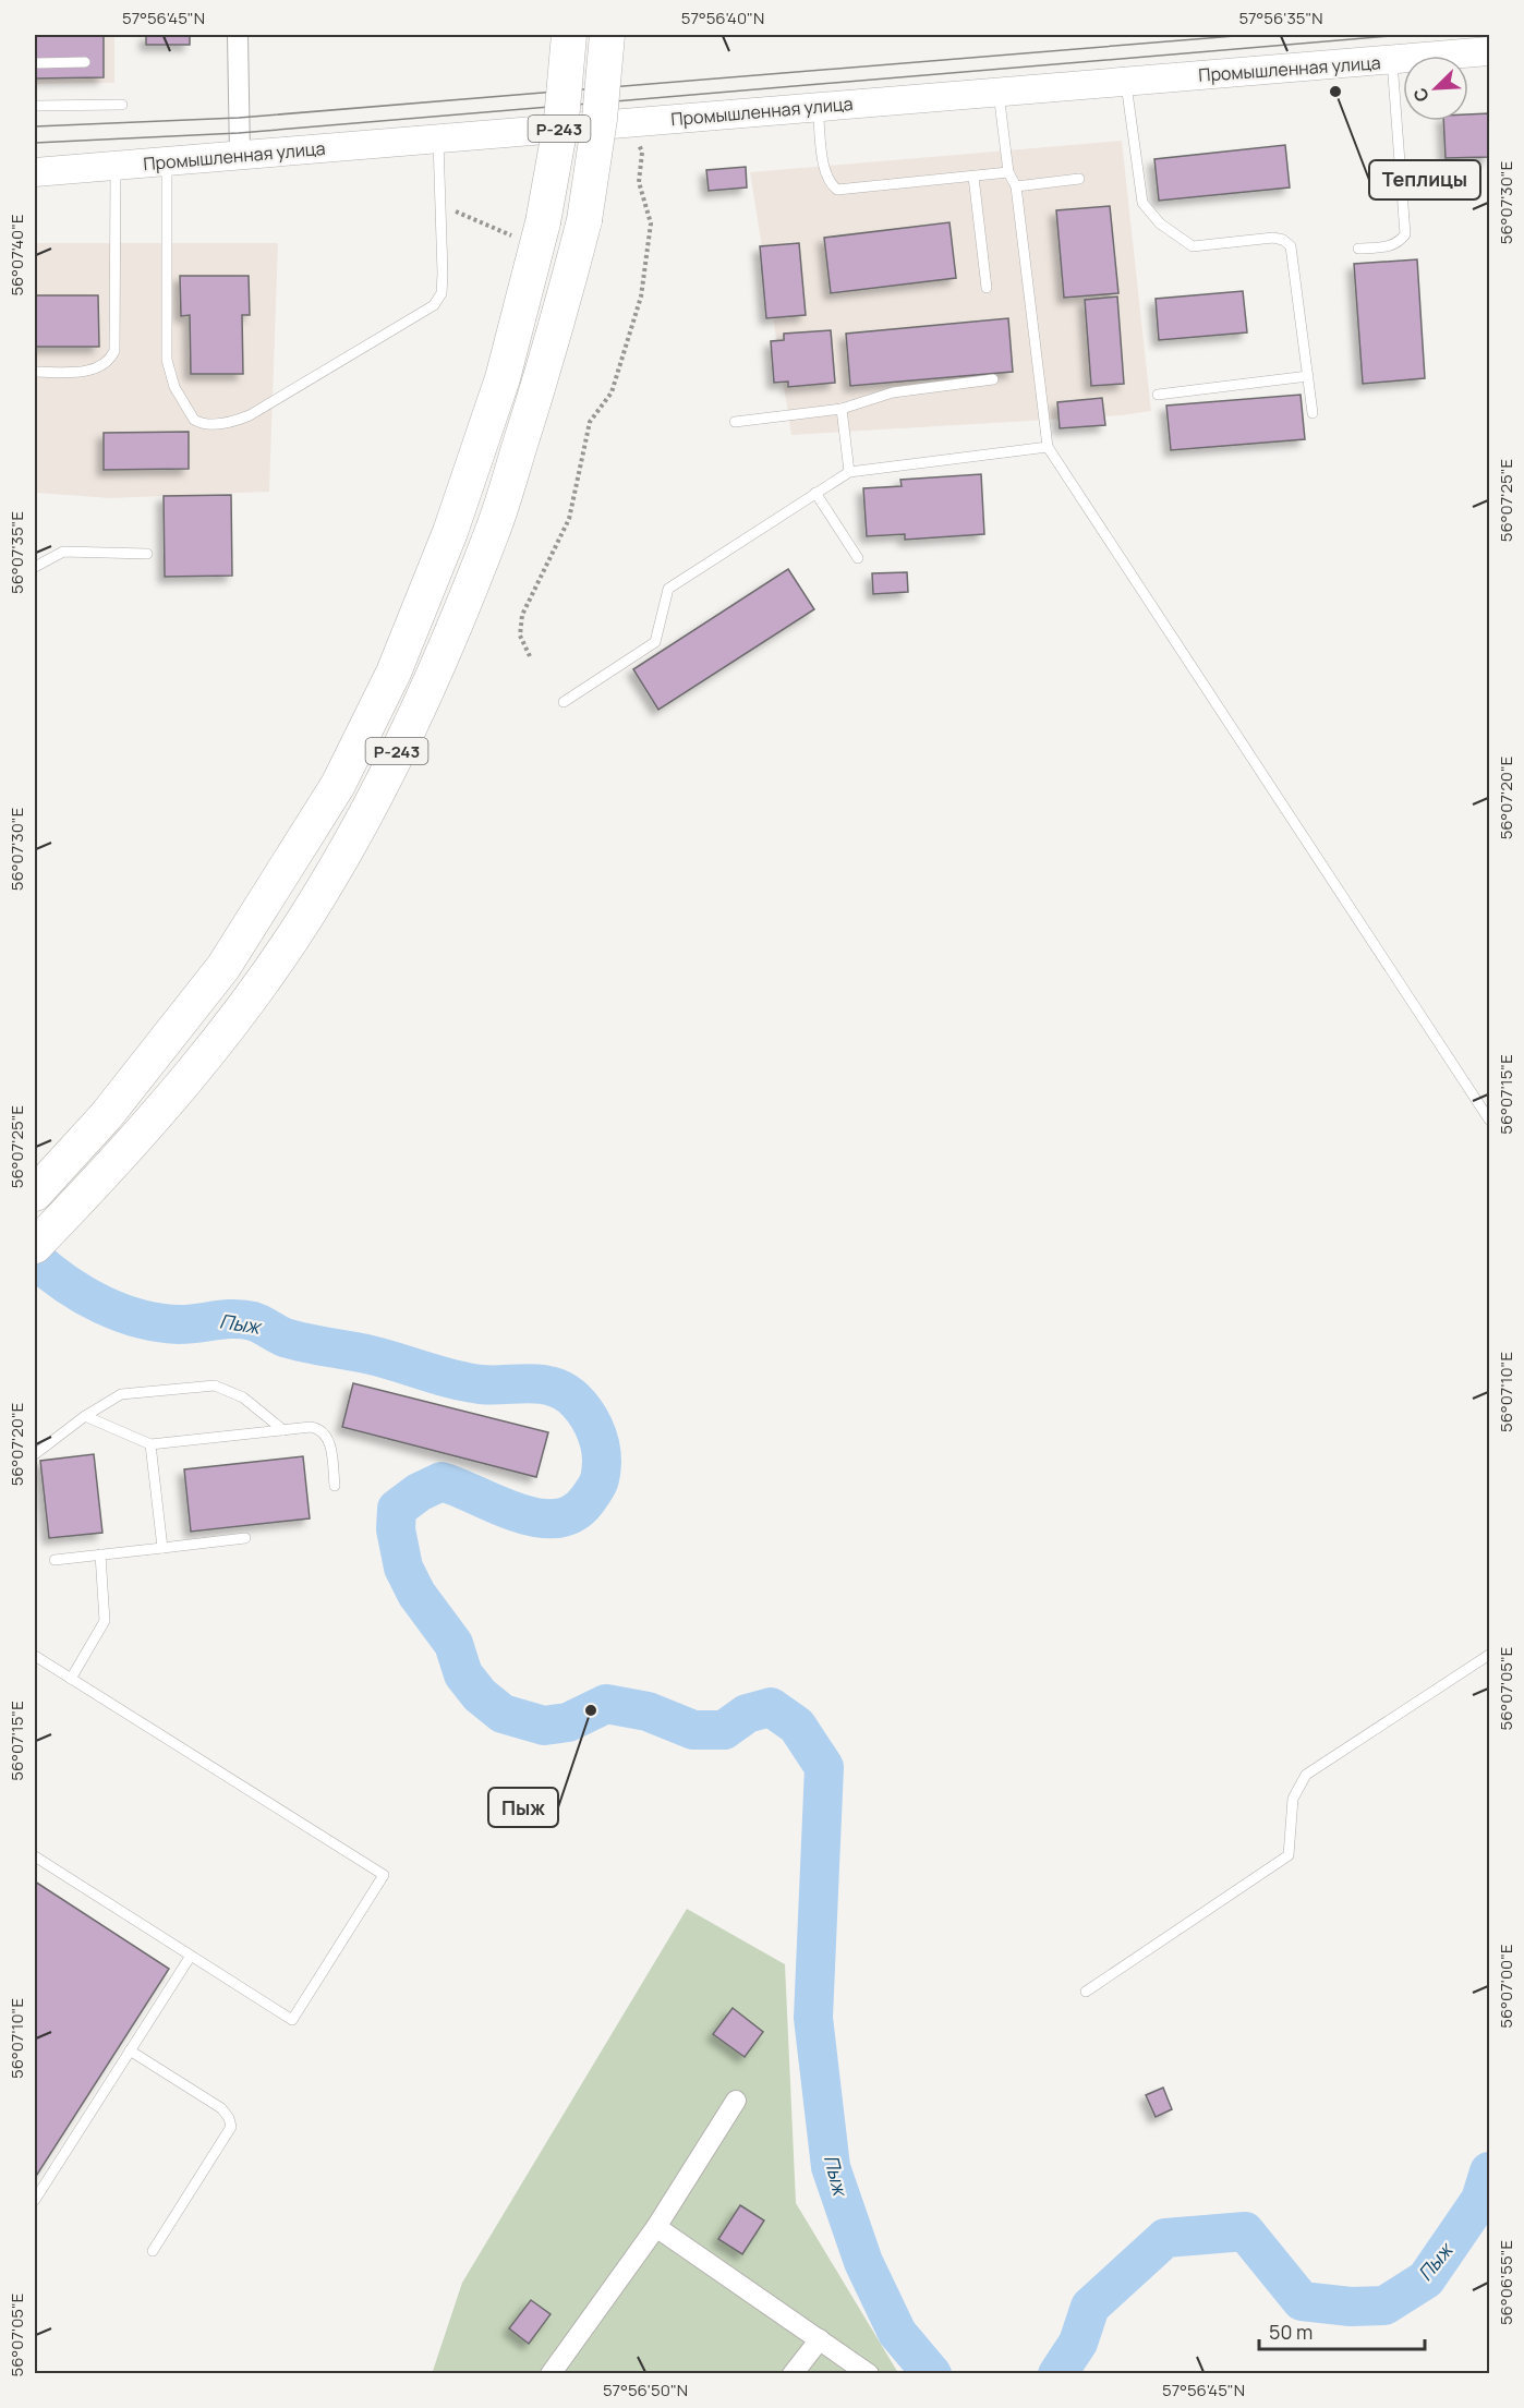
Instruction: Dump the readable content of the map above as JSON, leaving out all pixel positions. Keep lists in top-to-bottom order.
{
  "streets": {
    "highway": ["Р-243"],
    "street": ["Промышленная улица"]
  },
  "water": ["Пыж"],
  "places": ["Теплицы", "Пыж"],
  "scale_bar": "50 m",
  "north": "bottom left",
  "coordinates": [
    "57°56'45\"N",
    "57°56'40\"N",
    "57°56'35\"N",
    "56°07'30\"E",
    "56°07'40\"E",
    "56°07'25\"E",
    "56°07'35\"E",
    "56°07'20\"E",
    "56°07'15\"E",
    "56°07'10\"E",
    "56°07'05\"E",
    "56°07'00\"E",
    "56°06'55\"E",
    "57°56'50\"N"
  ]
}
